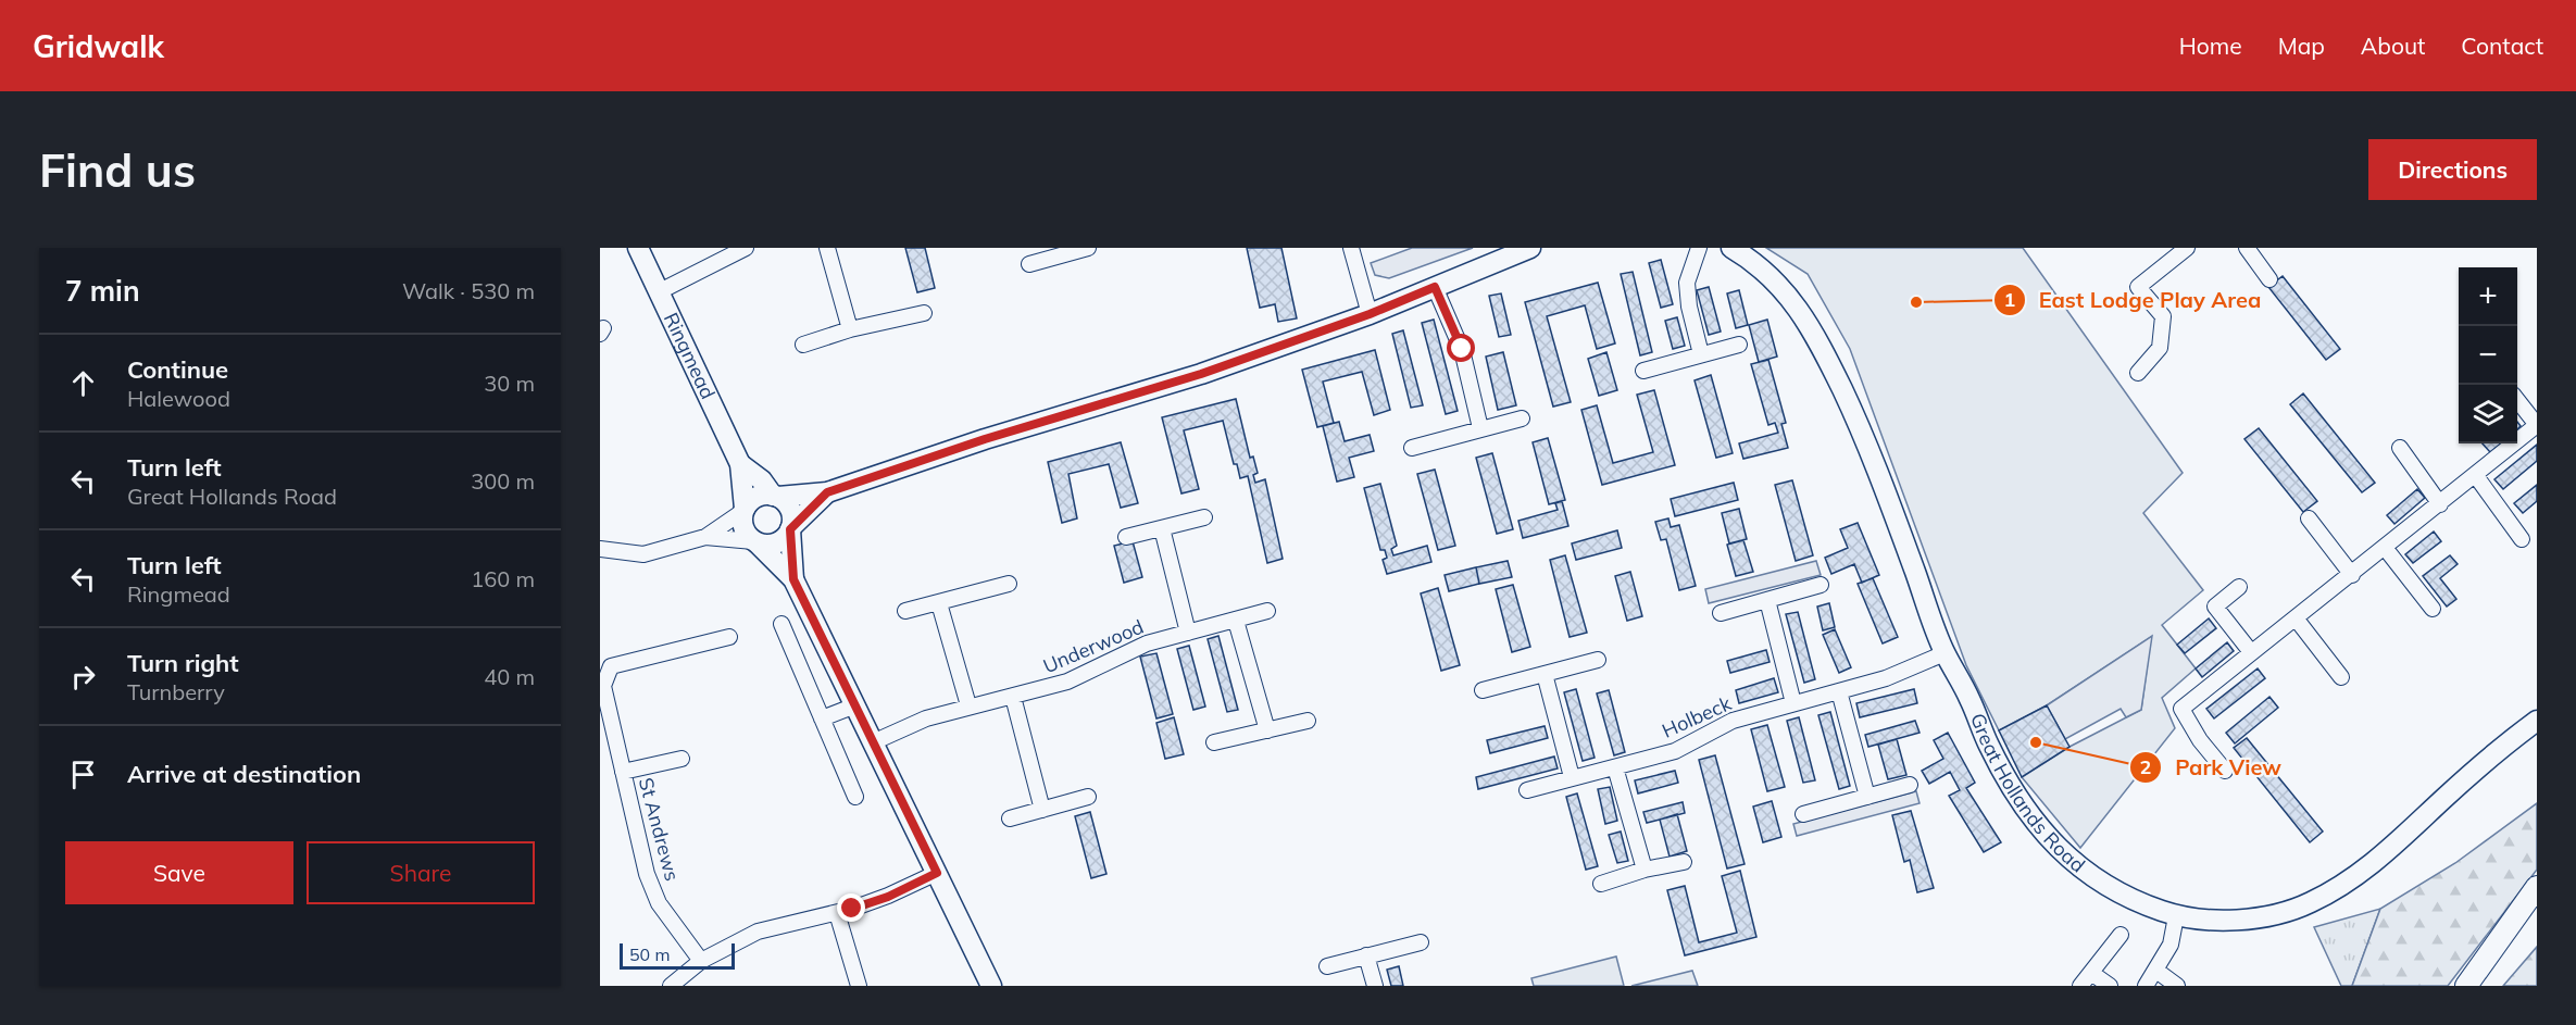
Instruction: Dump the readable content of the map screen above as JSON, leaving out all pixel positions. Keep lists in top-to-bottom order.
{
  "streets": {
    "street": [
      "Ringmead",
      "Underwood",
      "Holbeck",
      "Great Hollands Road",
      "St Andrews"
    ]
  },
  "crossings": [
    ["Holbeck", "Great Hollands Road"]
  ],
  "places": ["East Lodge Play Area", "Park View"],
  "scale_bar": "50 m",
  "page": {
    "header": "Gridwalk",
    "nav": [
      "Home",
      "Map",
      "About",
      "Contact"
    ],
    "buttons": [
      "Directions",
      ["Save", "Share"]
    ],
    "title": "Find us",
    "heading": ["7 min", "Walk · 530 m"],
    "map_buttons": ["+", "−"],
    "list": [
      ["Continue", "Halewood", "30 m"],
      ["Turn left", "Great Hollands Road", "300 m"],
      ["Turn left", "Ringmead", "160 m"],
      ["Turn right", "Turnberry", "40 m"],
      "Arrive at destination"
    ],
    "scale": "50 m"
  }
}
